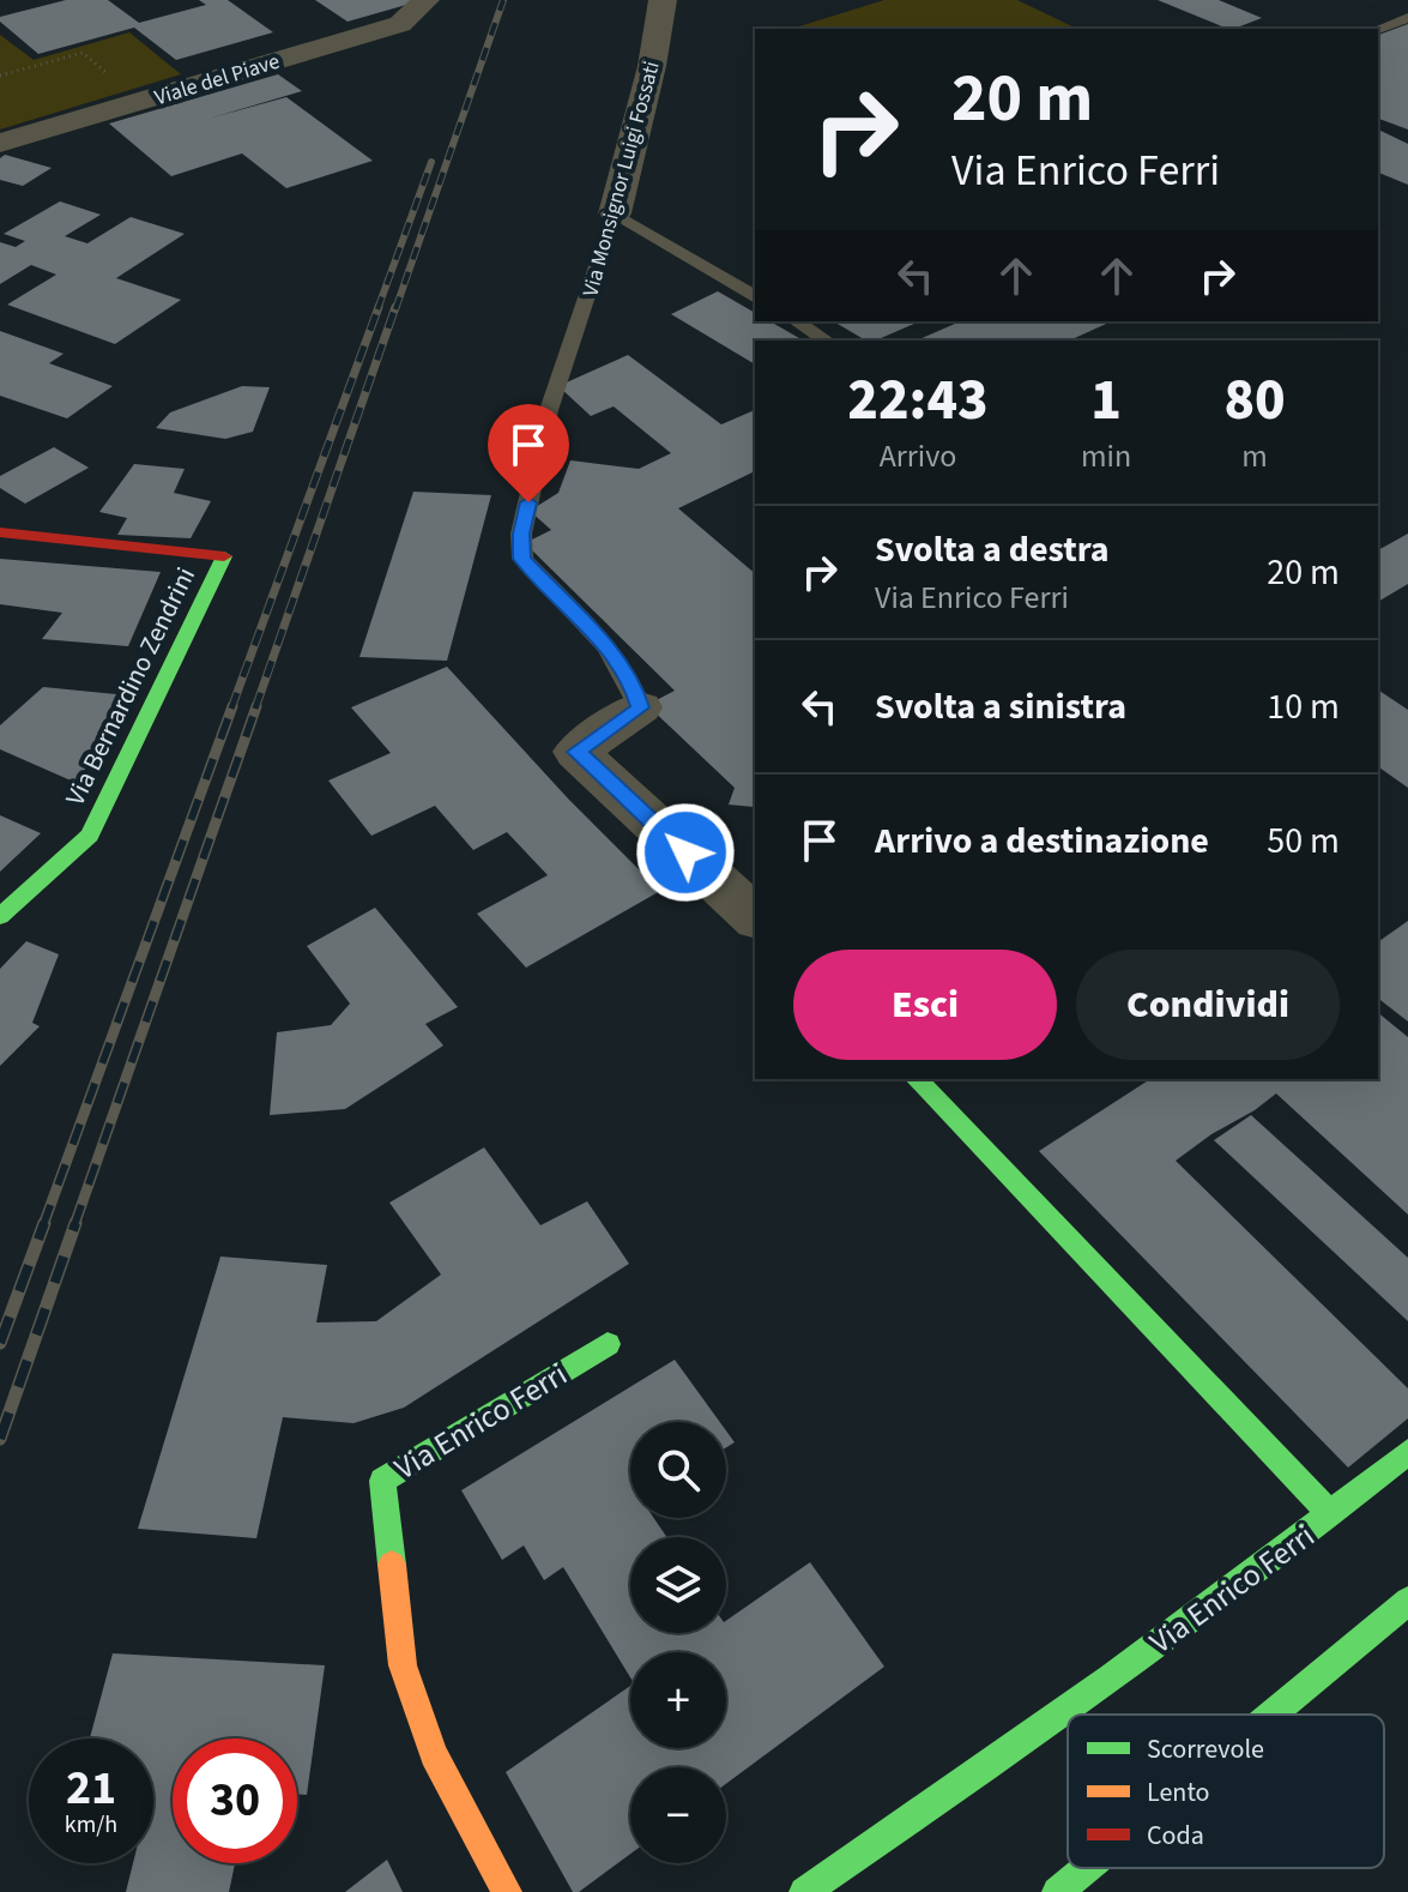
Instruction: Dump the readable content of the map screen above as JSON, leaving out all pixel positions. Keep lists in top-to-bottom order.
{
  "streets": {
    "street": [
      "Viale del Piave",
      "Via Monsignor Luigi Fossati",
      "Via Bernardino Zendrini",
      "Via Enrico Ferri"
    ]
  },
  "legend": ["Scorrevole", "Lento", "Coda"],
  "page": {
    "turn": ["20 m", "Via Enrico Ferri"],
    "eta": [
      "22:43",
      "Arrivo",
      "1",
      "min",
      "80",
      "m"
    ],
    "list": [
      {
        "name": "Svolta a destra",
        "note": "Via Enrico Ferri",
        "value": "20 m"
      },
      {
        "name": "Svolta a sinistra",
        "value": "10 m"
      },
      {
        "name": "Arrivo a destinazione",
        "value": "50 m"
      }
    ],
    "buttons": ["Esci", "Condividi"],
    "map_buttons": ["+", "−"],
    "speed": "21 km/h",
    "limit": "30"
  }
}
